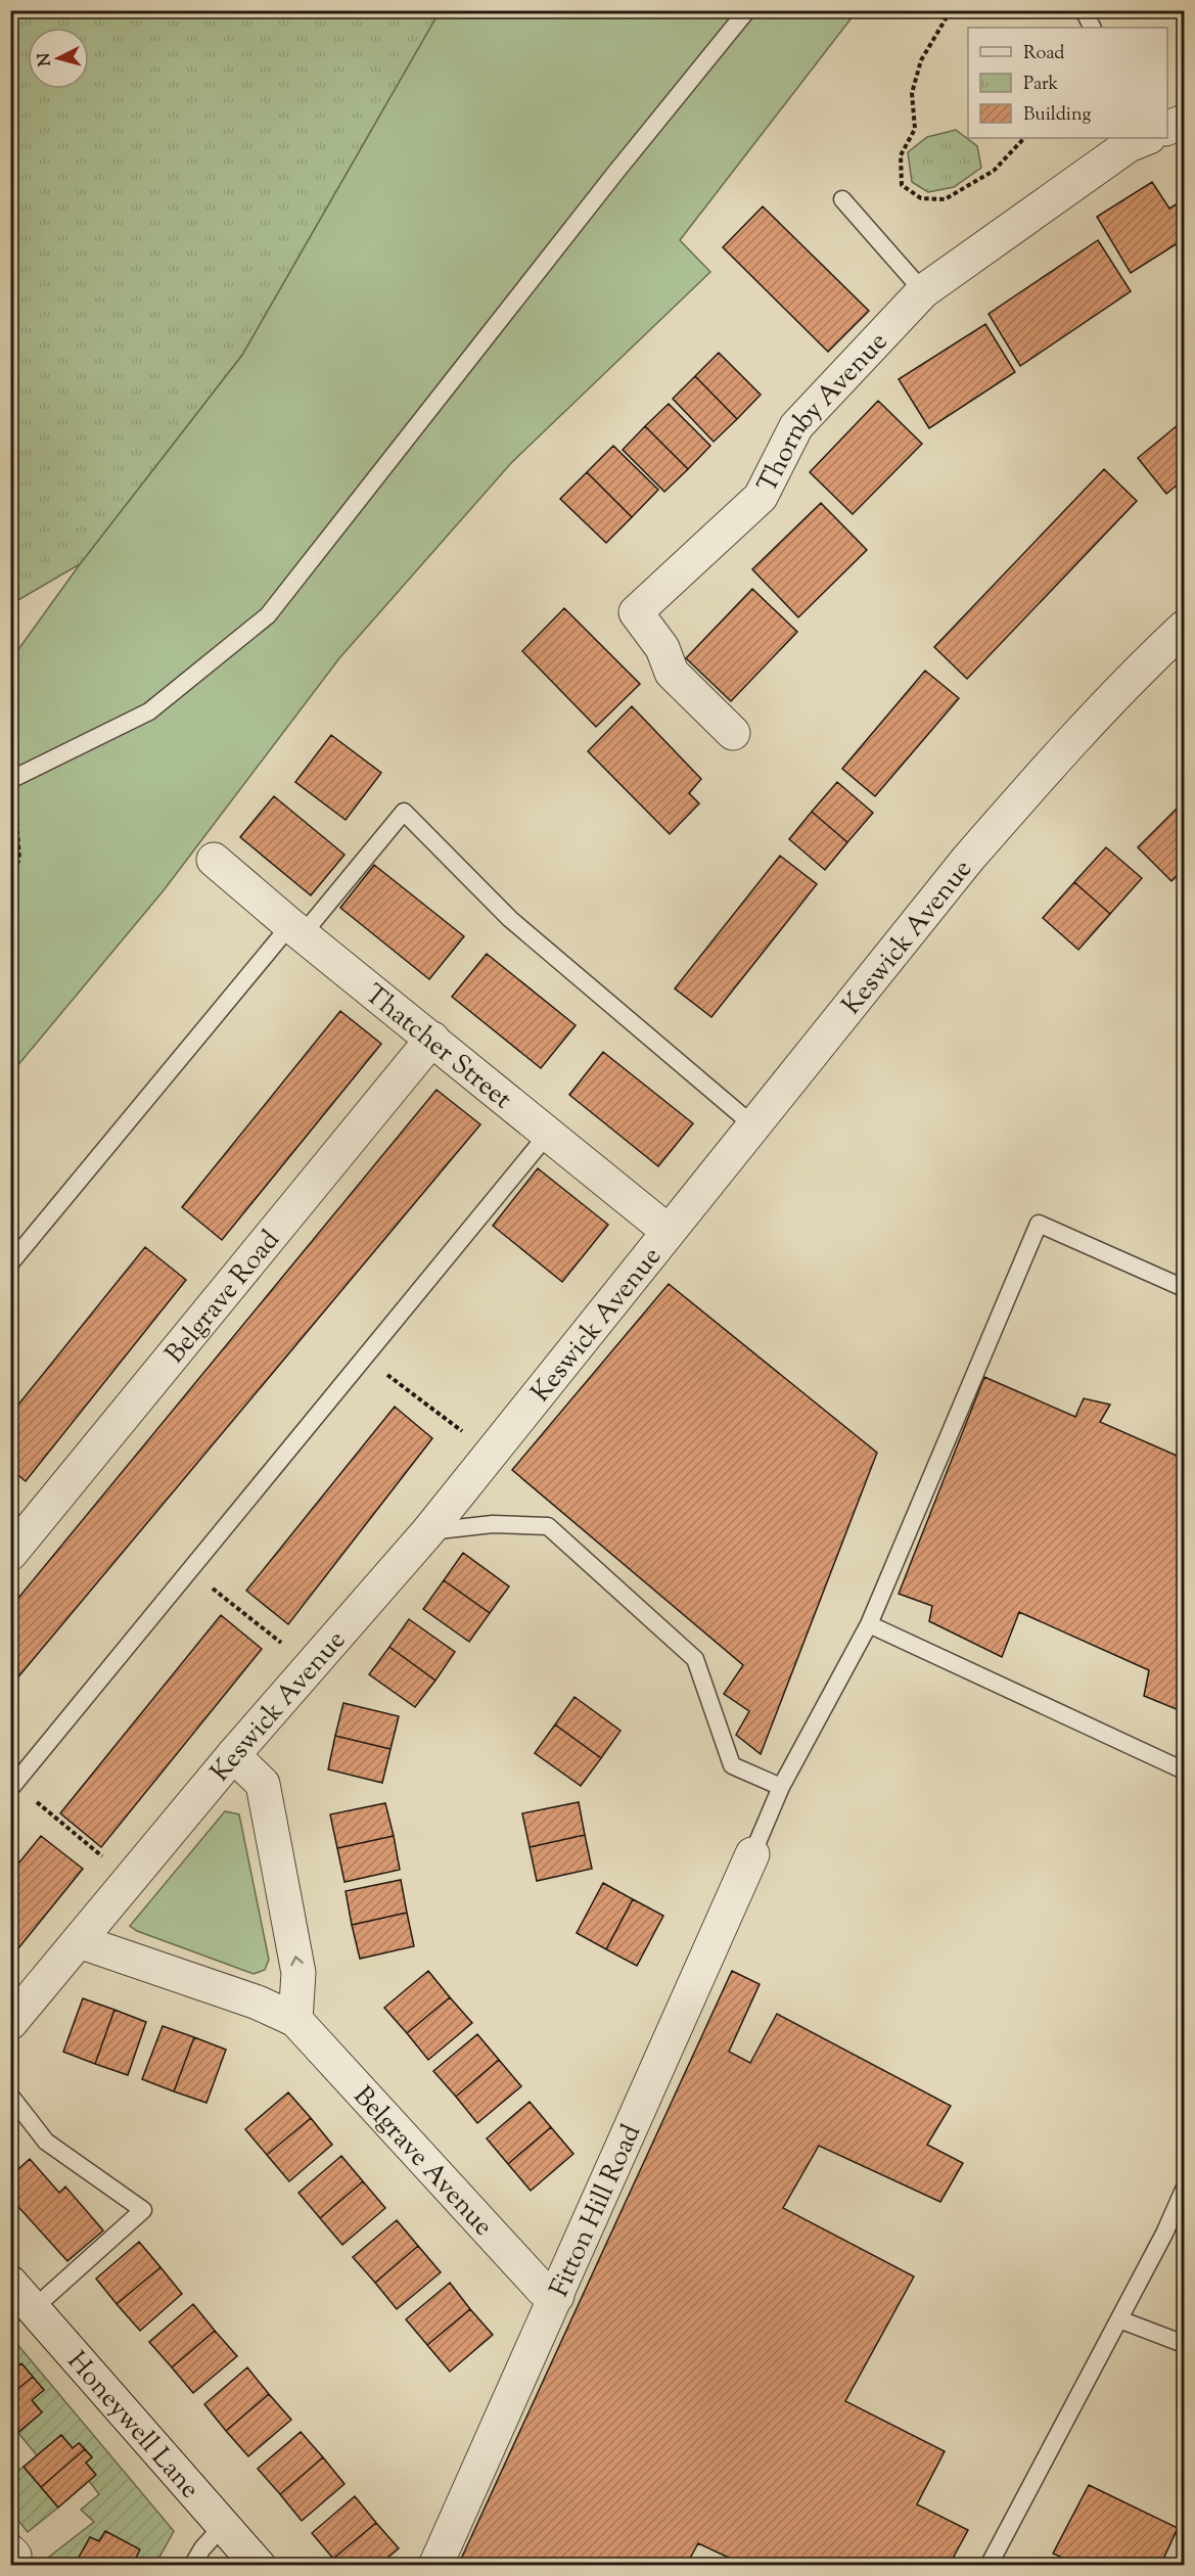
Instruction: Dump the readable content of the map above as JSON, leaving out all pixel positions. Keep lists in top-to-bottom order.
{
  "streets": {
    "street": [
      "Thornby Avenue",
      "Keswick Avenue",
      "Thatcher Street",
      "Belgrave Road",
      "Belgrave Avenue",
      "Fitton Hill Road",
      "Honeywell Lane"
    ]
  },
  "crossings": [
    ["Keswick Avenue", "Thatcher Street"],
    ["Keswick Avenue", "Belgrave Avenue"],
    ["Thatcher Street", "Belgrave Road"],
    ["Belgrave Avenue", "Fitton Hill Road"]
  ],
  "legend": ["Road", "Park", "Building"],
  "north": "left"
}
